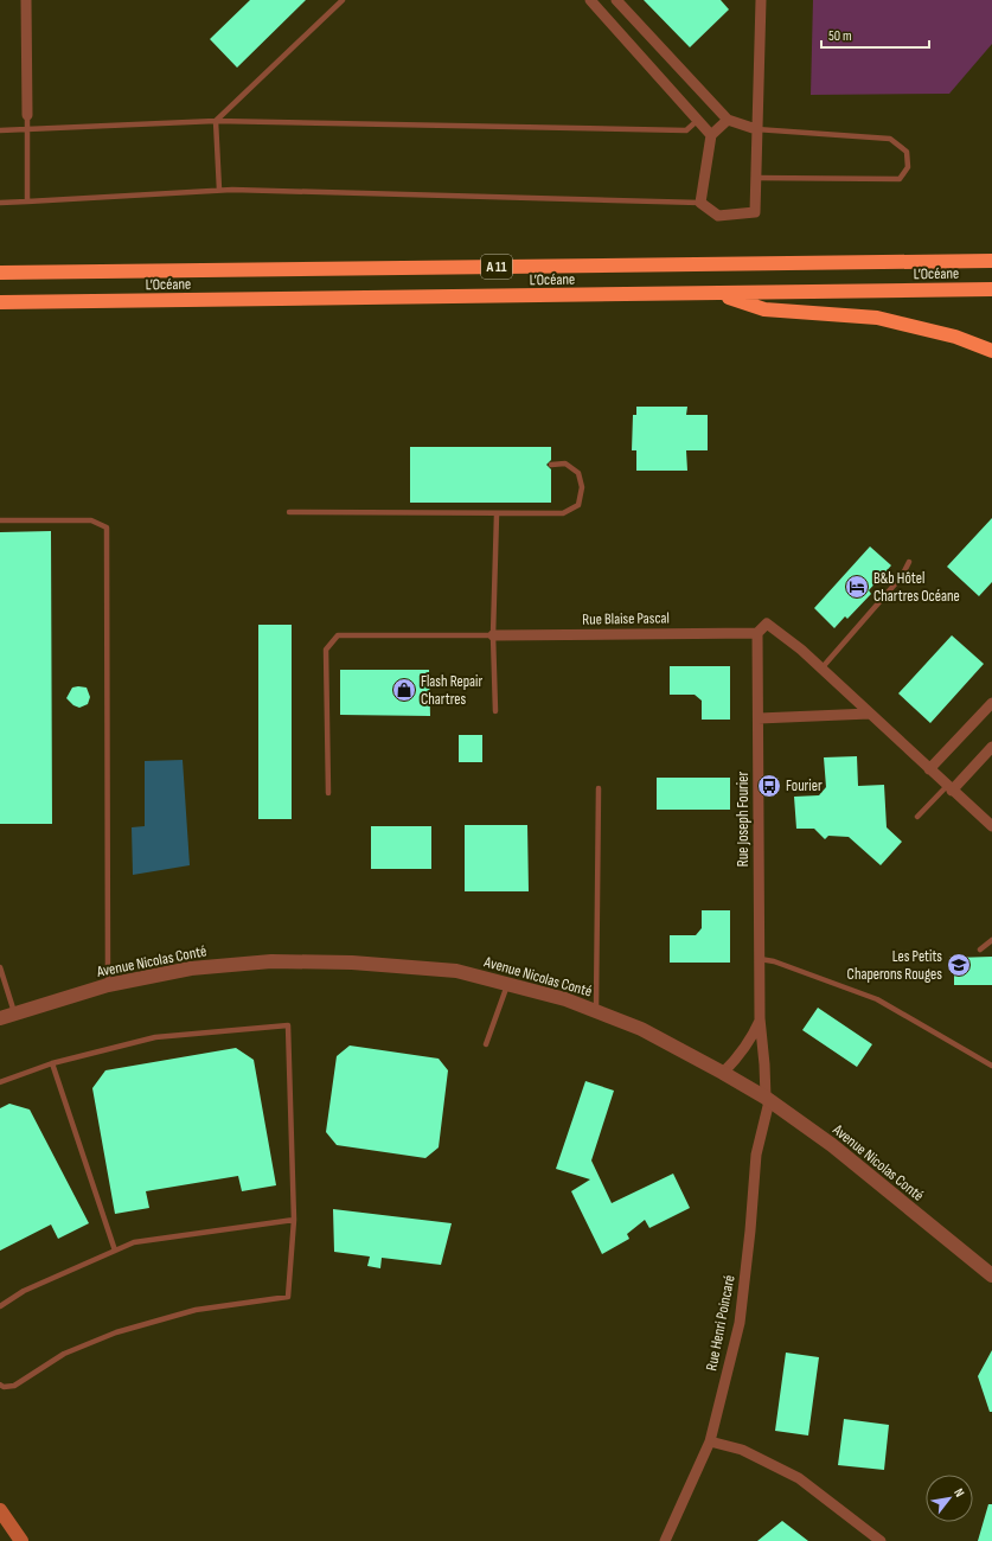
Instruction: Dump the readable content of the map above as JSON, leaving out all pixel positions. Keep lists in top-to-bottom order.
{
  "streets": {
    "highway": ["A 11", "L’Océane"],
    "street": [
      "Rue Blaise Pascal",
      "Rue Joseph Fourier",
      "Avenue Nicolas Conté",
      "Rue Henri Poincaré"
    ]
  },
  "crossings": [
    ["Rue Blaise Pascal", "Rue Joseph Fourier"],
    ["Rue Joseph Fourier", "Avenue Nicolas Conté"],
    ["Rue Joseph Fourier", "Rue Henri Poincaré"],
    ["Avenue Nicolas Conté", "Rue Henri Poincaré"]
  ],
  "places": {
    "hotel": ["B&b Hôtel Chartres Océane"],
    "shop": ["Flash Repair Chartres"],
    "bus stop": ["Fourier"],
    "school or university": ["Les Petits Chaperons Rouges"]
  },
  "scale_bar": "50 m",
  "north": "top right"
}
